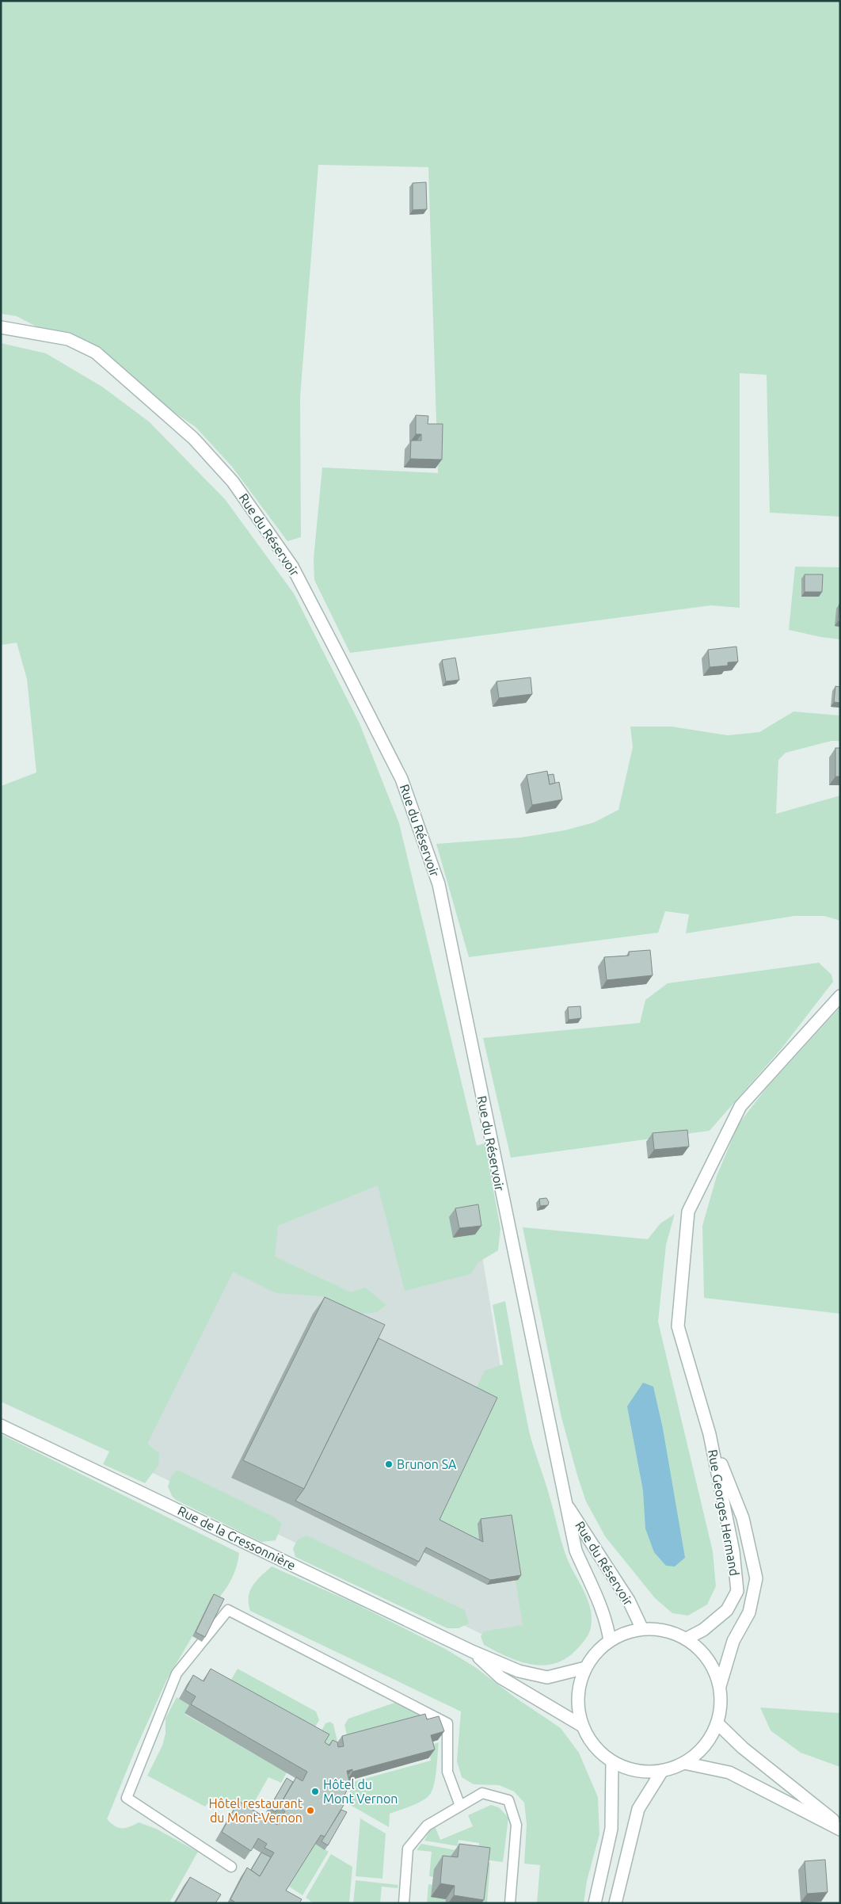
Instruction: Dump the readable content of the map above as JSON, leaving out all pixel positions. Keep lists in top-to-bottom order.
{
  "streets": {
    "street": ["Rue du Réservoir", "Rue Georges Hermand", "Rue de la Cressonnière"]
  },
  "places": ["Brunon SA", "Hôtel du Mont Vernon", "Hôtel restaurant du Mont-Vernon"]
}
